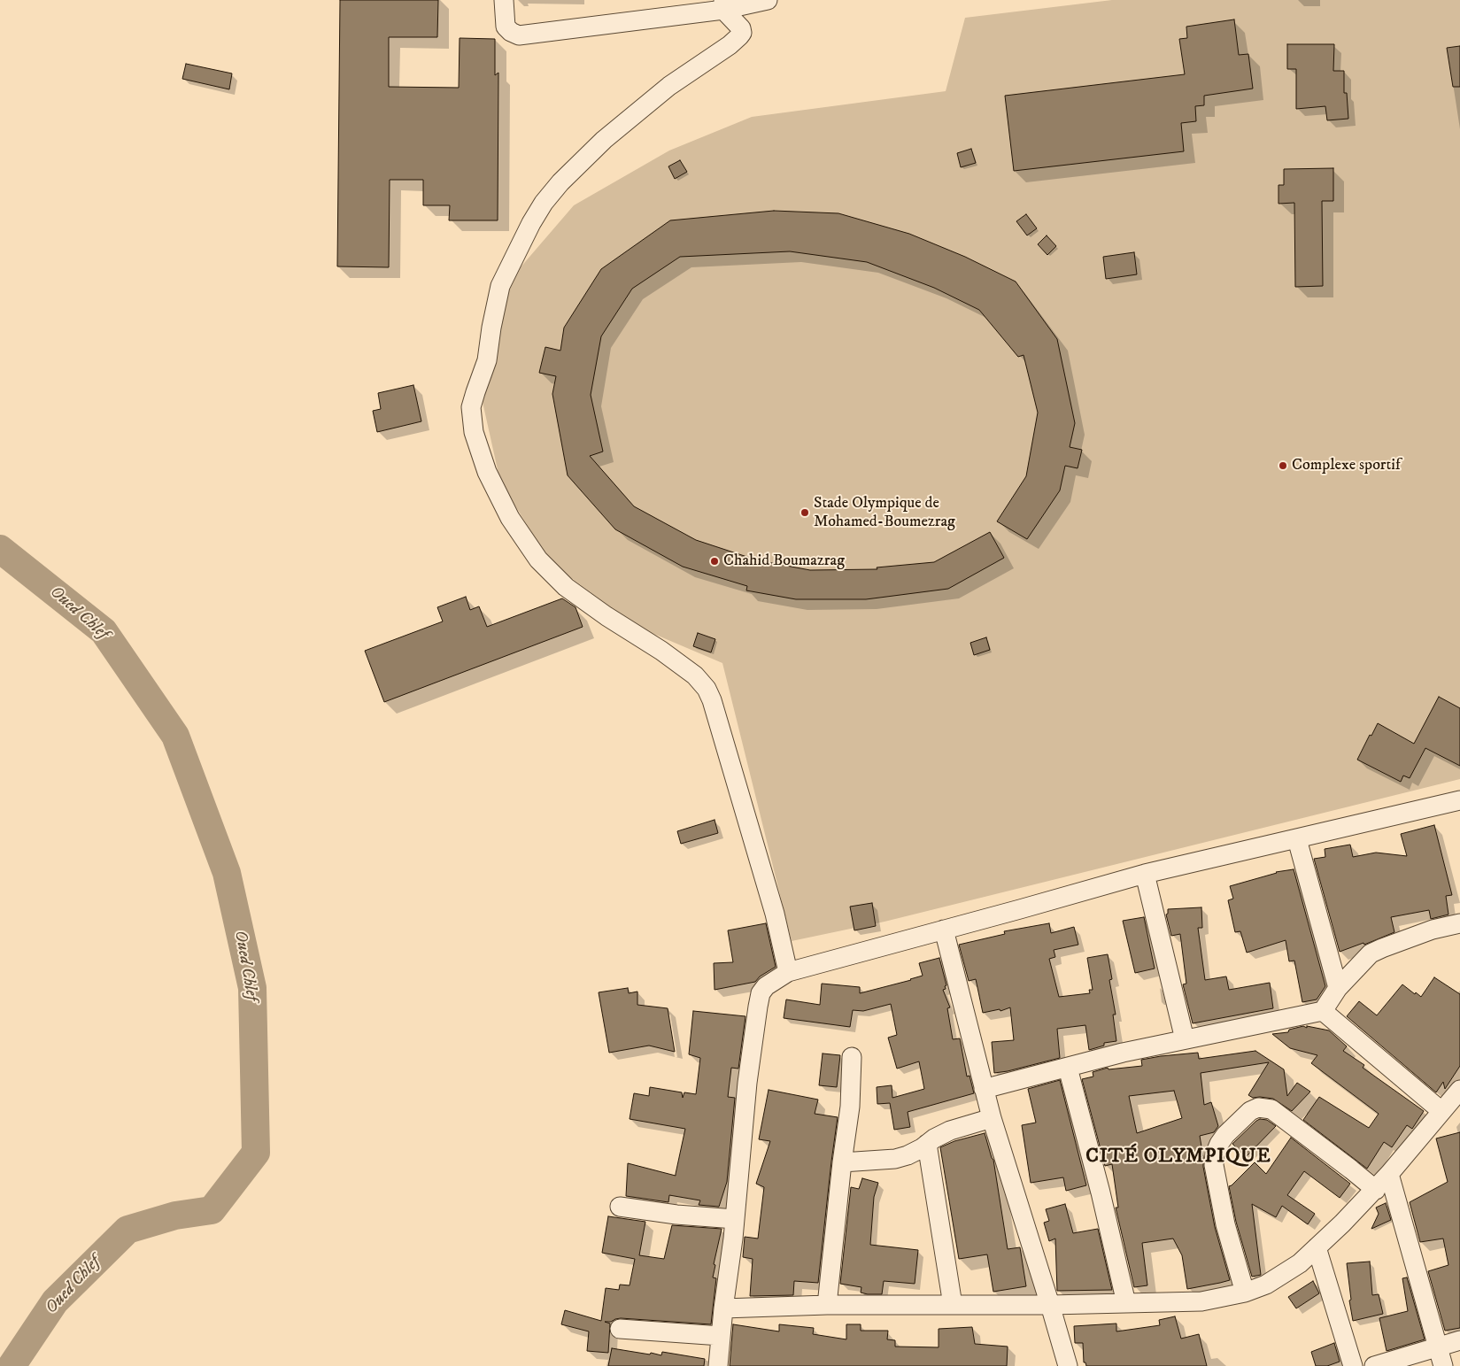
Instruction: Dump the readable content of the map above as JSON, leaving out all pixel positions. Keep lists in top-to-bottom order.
{
  "districts": ["CITÉ OLYMPIQUE"],
  "water": ["Oued Chlef"],
  "places": ["Complexe sportif", "Stade Olympique de Mohamed-Boumezrag", "Chahid Boumazrag"]
}
